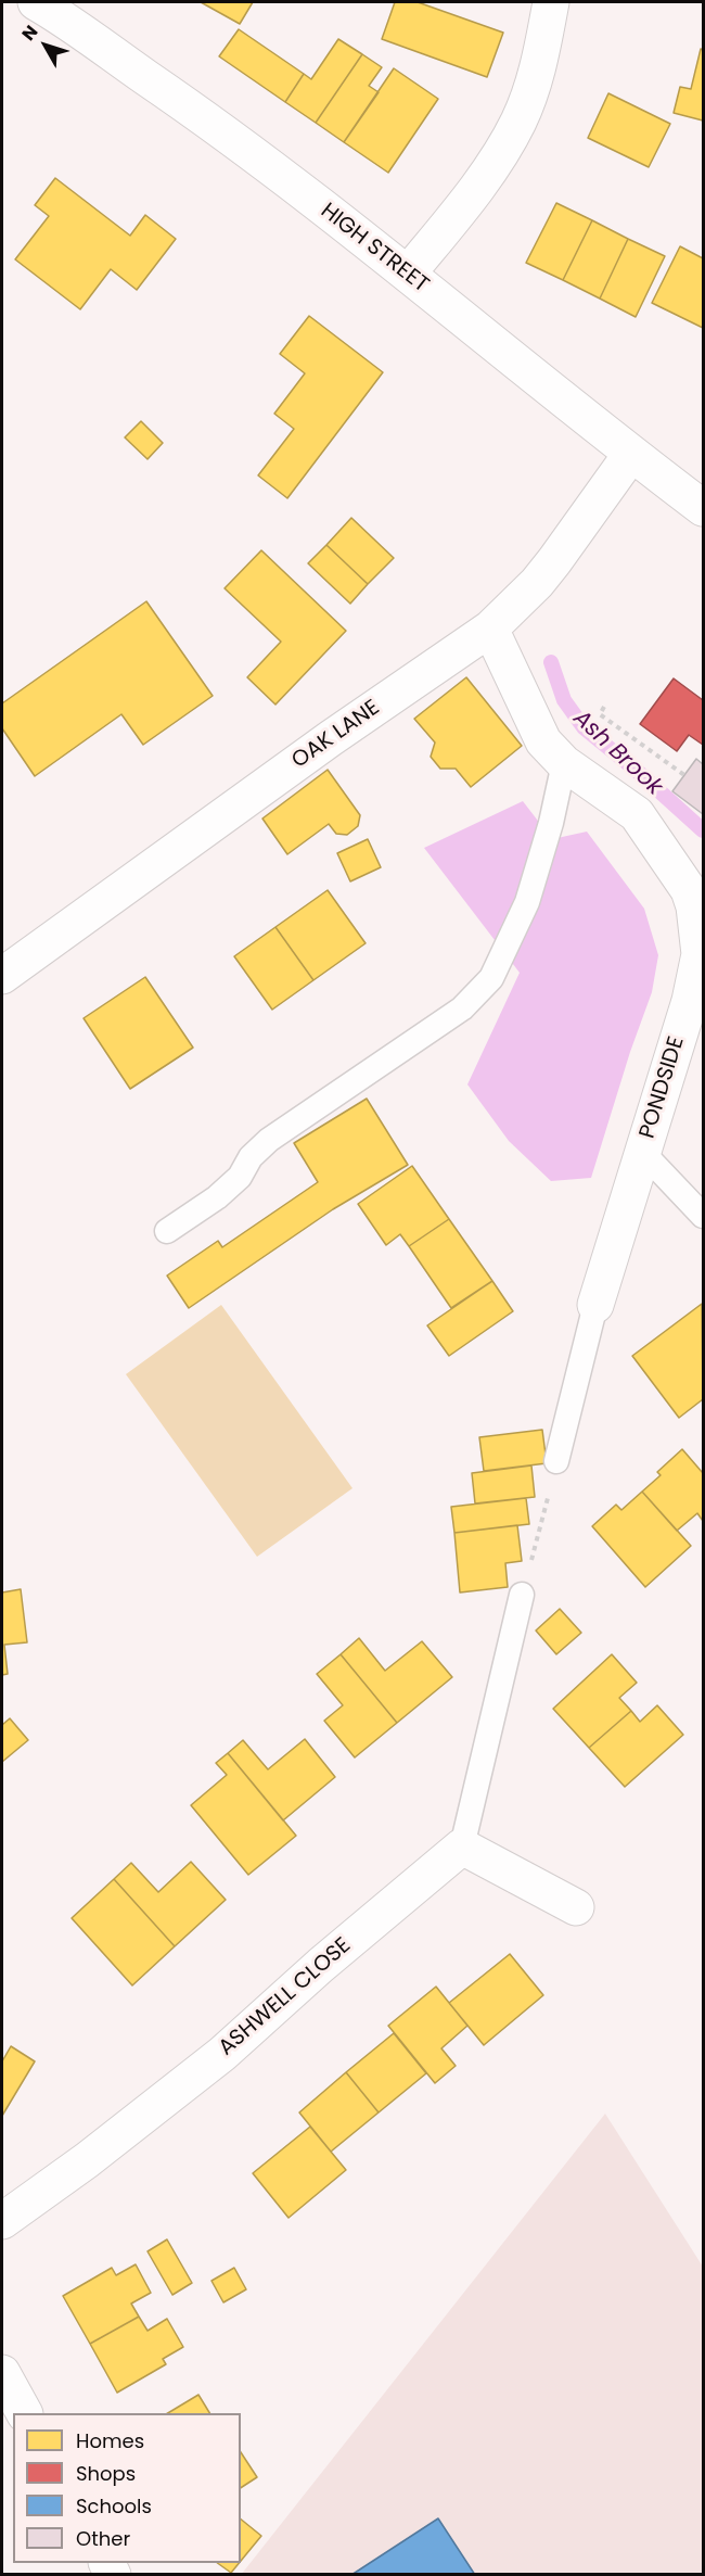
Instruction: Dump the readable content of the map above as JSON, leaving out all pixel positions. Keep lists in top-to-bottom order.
{
  "streets": {
    "street": [
      "HIGH STREET",
      "OAK LANE",
      "PONDSIDE",
      "ASHWELL CLOSE"
    ]
  },
  "crossings": [
    ["HIGH STREET", "OAK LANE"],
    ["OAK LANE", "PONDSIDE"]
  ],
  "water": ["Ash Brook"],
  "legend": [
    "Homes",
    "Shops",
    "Schools",
    "Other"
  ],
  "north": "top left"
}
